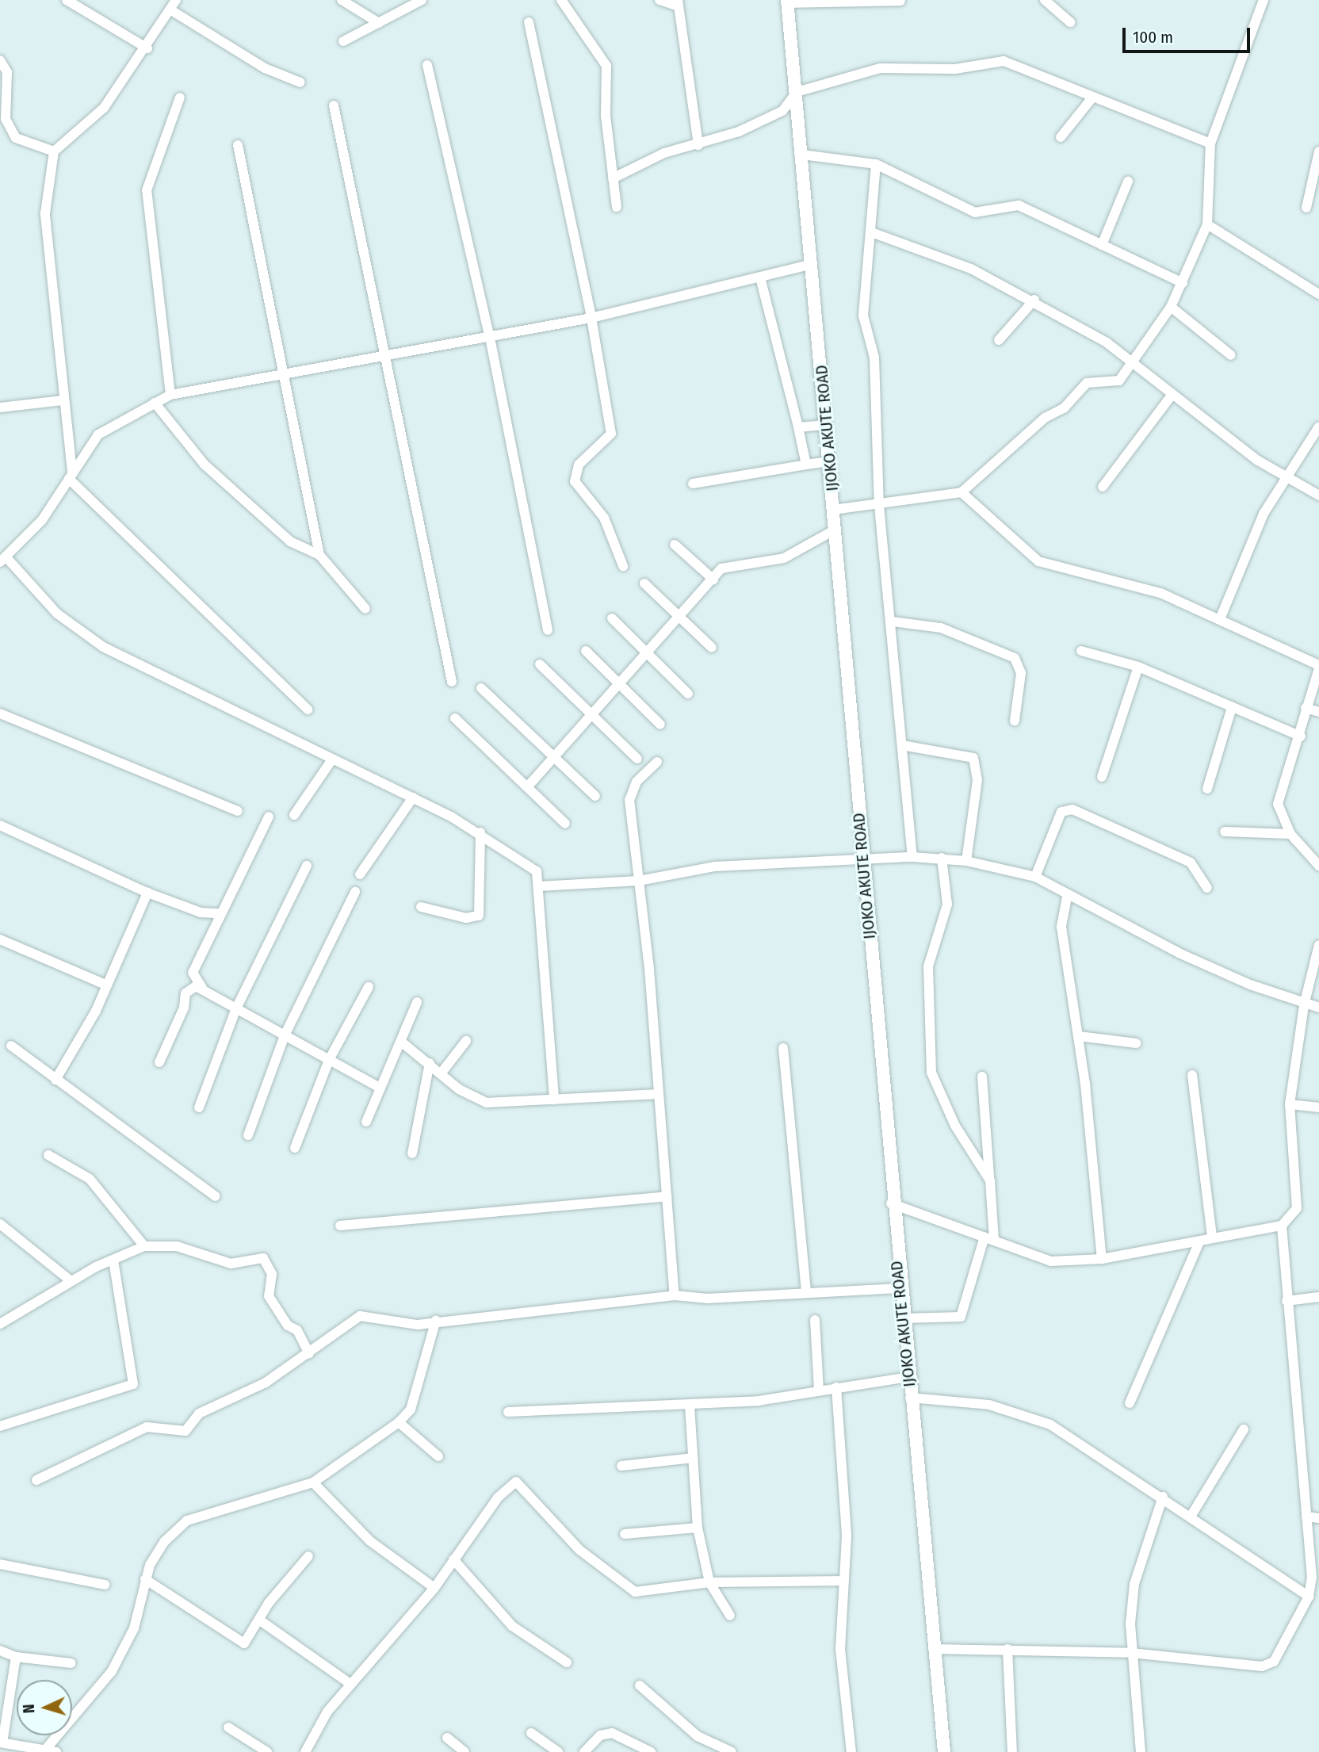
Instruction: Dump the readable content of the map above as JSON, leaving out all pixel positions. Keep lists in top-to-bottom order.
{
  "streets": {
    "main road": ["IJOKO AKUTE ROAD"]
  },
  "scale_bar": "100 m",
  "north": "left"
}
